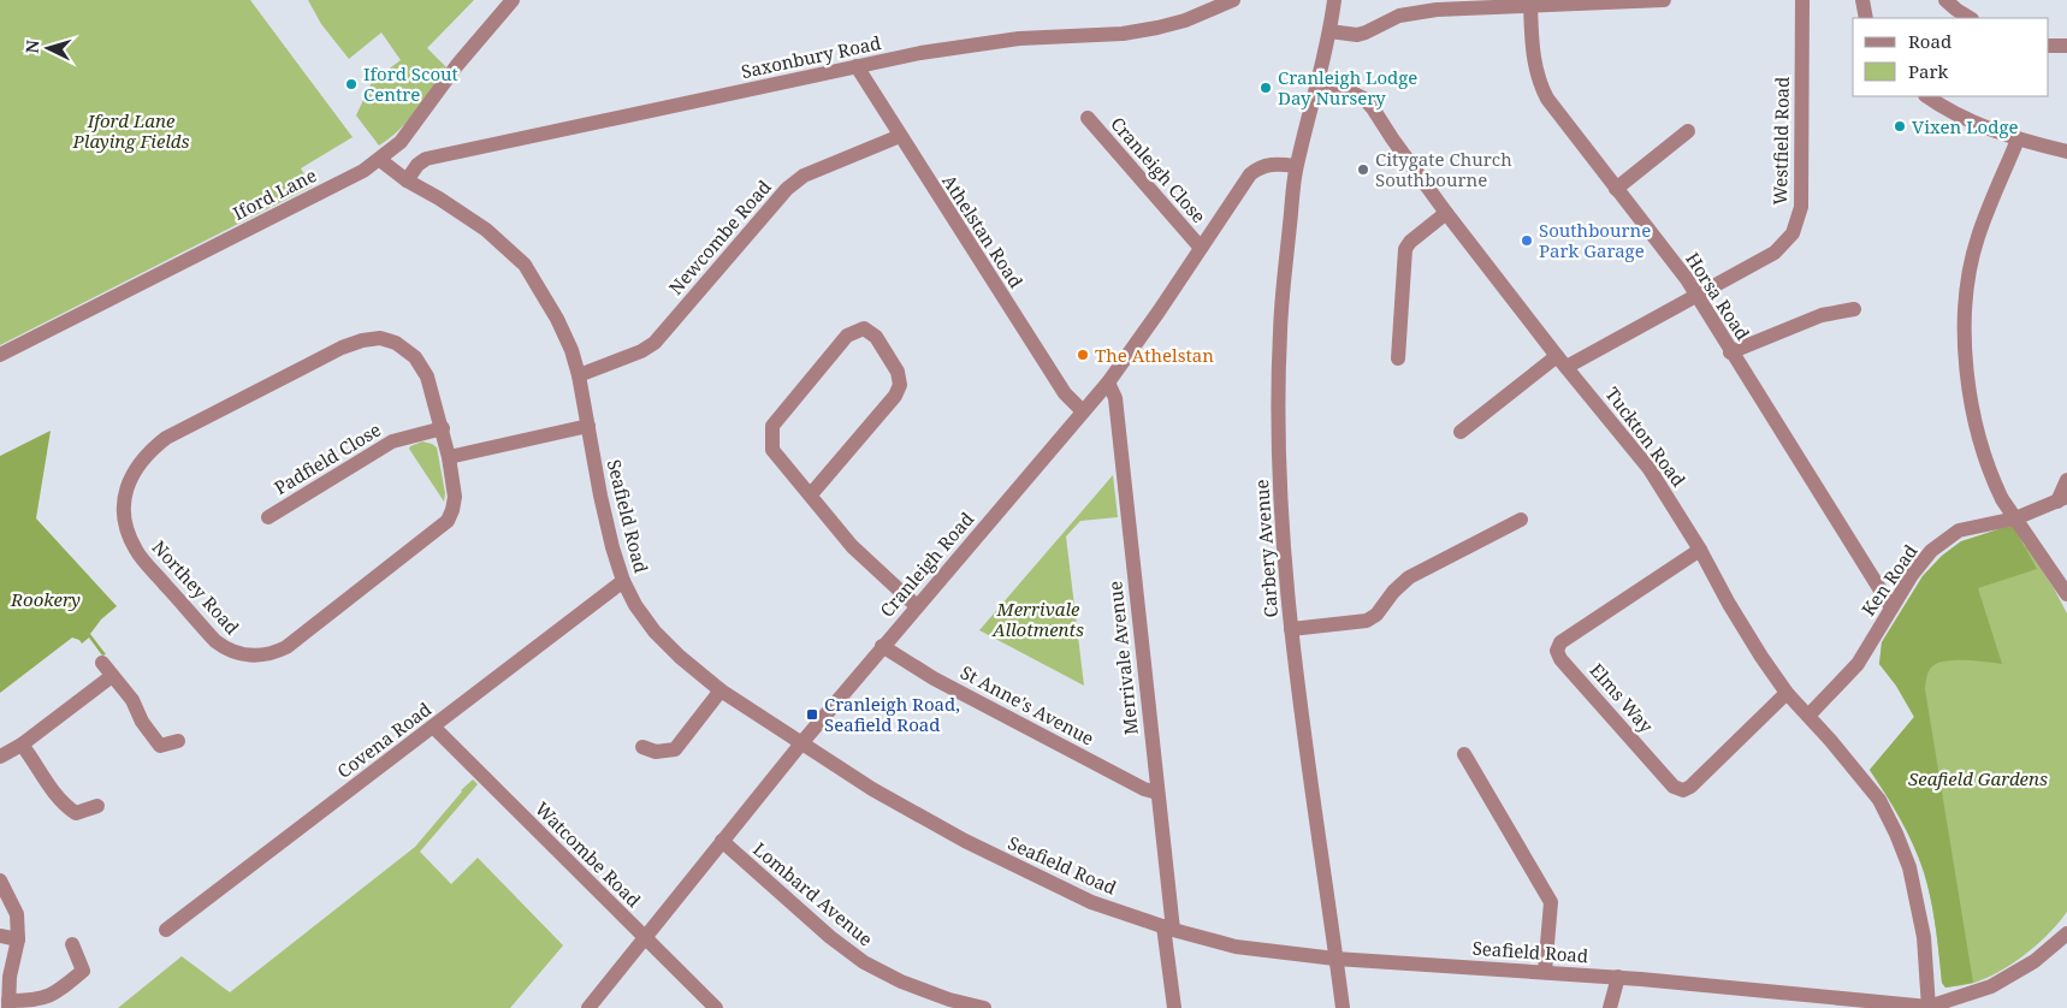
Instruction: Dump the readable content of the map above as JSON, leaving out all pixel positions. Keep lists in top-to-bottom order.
{
  "streets": {
    "street": [
      "Saxonbury Road",
      "Westfield Road",
      "Cranleigh Close",
      "Iford Lane",
      "Athelstan Road",
      "Newcombe Road",
      "Horsa Road",
      "Tuckton Road",
      "Padfield Close",
      "Seafield Road",
      "Carbery Avenue",
      "Cranleigh Road",
      "Ken Road",
      "Northey Road",
      "Merrivale Avenue",
      "Elms Way",
      "St Anne's Avenue",
      "Covena Road",
      "Watcombe Road",
      "Lombard Avenue"
    ]
  },
  "crossings": [
    ["Saxonbury Road", "Athelstan Road"],
    ["Saxonbury Road", "Seafield Road"],
    ["Westfield Road", "Horsa Road"],
    ["Westfield Road", "Tuckton Road"],
    ["Cranleigh Close", "Cranleigh Road"],
    ["Iford Lane", "Seafield Road"],
    ["Athelstan Road", "Newcombe Road"],
    ["Athelstan Road", "Cranleigh Road"],
    ["Newcombe Road", "Seafield Road"],
    ["Horsa Road", "Ken Road"],
    ["Tuckton Road", "Seafield Road"],
    ["Tuckton Road", "Carbery Avenue"],
    ["Tuckton Road", "Ken Road"],
    ["Tuckton Road", "Elms Way"],
    ["Padfield Close", "Northey Road"],
    ["Seafield Road", "Carbery Avenue"],
    ["Seafield Road", "Cranleigh Road"],
    ["Seafield Road", "Merrivale Avenue"],
    ["Seafield Road", "Covena Road"],
    ["Carbery Avenue", "Cranleigh Road"],
    ["Cranleigh Road", "Merrivale Avenue"],
    ["Cranleigh Road", "St Anne's Avenue"],
    ["Cranleigh Road", "Watcombe Road"],
    ["Cranleigh Road", "Lombard Avenue"],
    ["Merrivale Avenue", "St Anne's Avenue"],
    ["Covena Road", "Watcombe Road"]
  ],
  "parks": [
    "Iford Lane Playing Fields",
    "Rookery",
    "Merrivale Allotments",
    "Seafield Gardens"
  ],
  "places": {
    "other": [
      "Iford Scout Centre",
      "Cranleigh Lodge Day Nursery",
      "Vixen Lodge",
      "Citygate Church Southbourne",
      "Southbourne Park Garage",
      "The Athelstan"
    ],
    "transit": ["Cranleigh Road, Seafield Road"]
  },
  "legend": ["Road", "Park"],
  "north": "left"
}
